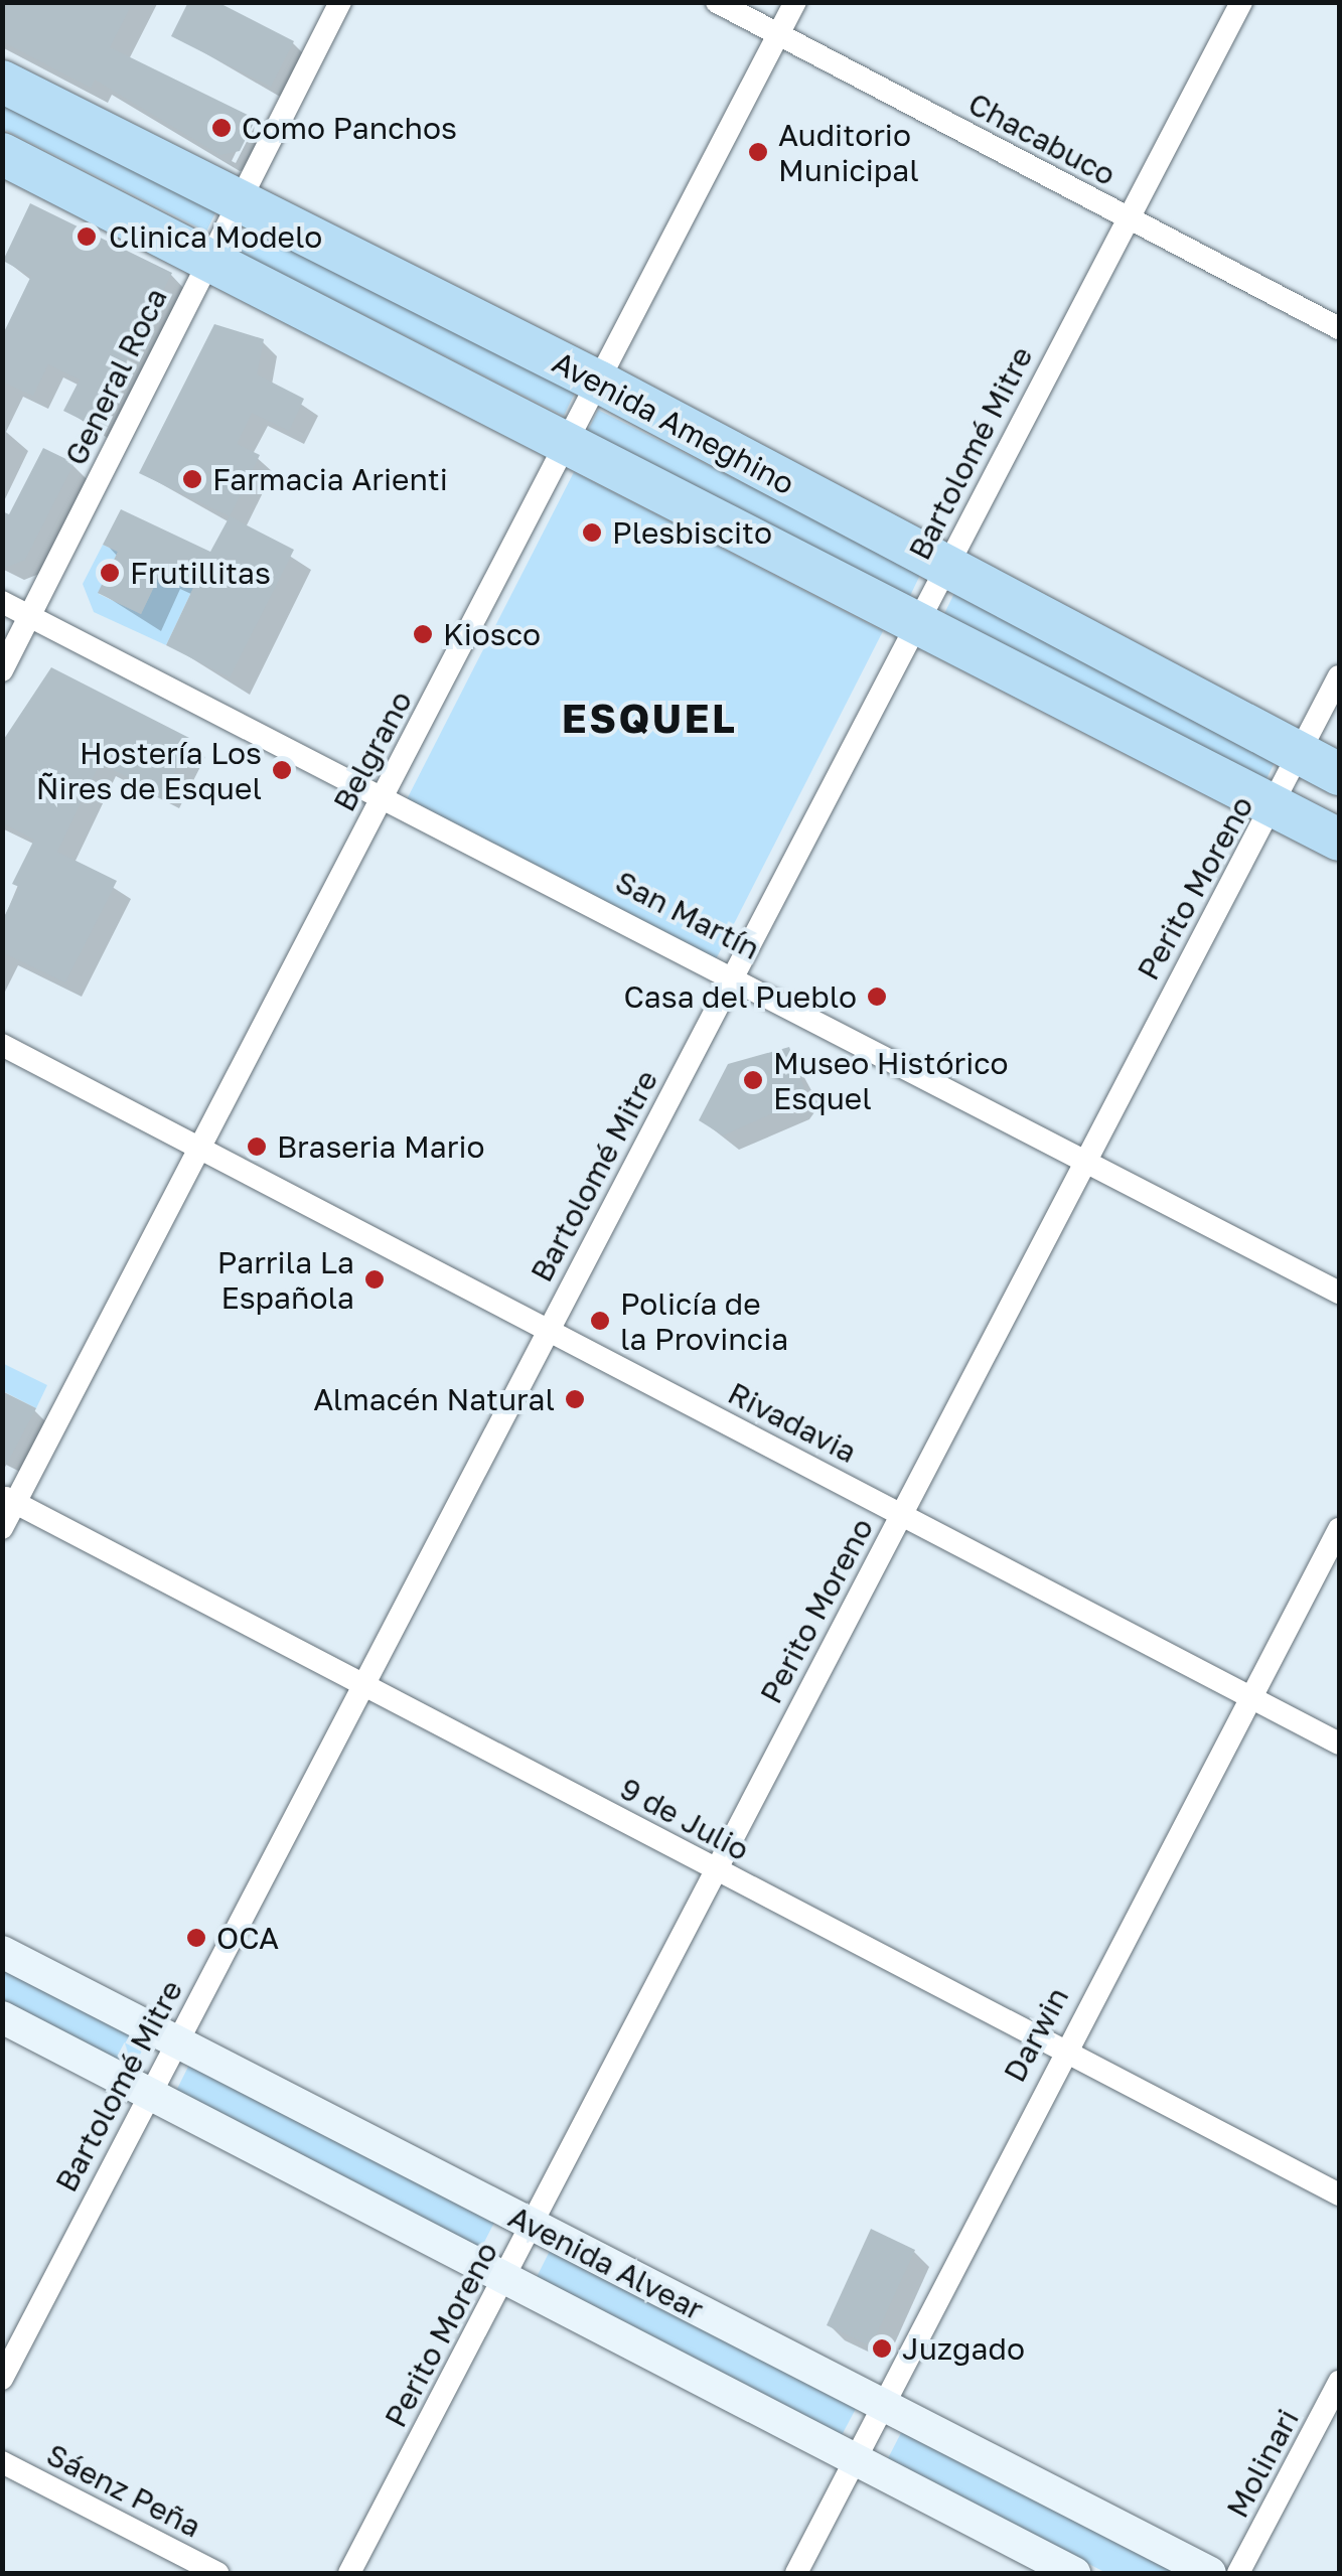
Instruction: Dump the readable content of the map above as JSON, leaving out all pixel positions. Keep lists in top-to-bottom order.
{
  "streets": {
    "highway": ["Avenida Ameghino"],
    "main road": ["Avenida Alvear"],
    "street": [
      "Chacabuco",
      "General Roca",
      "Bartolomé Mitre",
      "Belgrano",
      "Perito Moreno",
      "San Martín",
      "Rivadavia",
      "9 de Julio",
      "Darwin",
      "Molinari",
      "Sáenz Peña"
    ]
  },
  "crossings": [
    ["Chacabuco", "Bartolomé Mitre"],
    ["Chacabuco", "Belgrano"],
    ["General Roca", "Avenida Ameghino"],
    ["General Roca", "San Martín"],
    ["Avenida Ameghino", "Bartolomé Mitre"],
    ["Avenida Ameghino", "Belgrano"],
    ["Avenida Ameghino", "Perito Moreno"],
    ["Bartolomé Mitre", "San Martín"],
    ["Bartolomé Mitre", "Rivadavia"],
    ["Bartolomé Mitre", "9 de Julio"],
    ["Bartolomé Mitre", "Avenida Alvear"],
    ["Belgrano", "San Martín"],
    ["Belgrano", "Rivadavia"],
    ["Belgrano", "9 de Julio"],
    ["Perito Moreno", "San Martín"],
    ["Perito Moreno", "Rivadavia"],
    ["Perito Moreno", "9 de Julio"],
    ["Perito Moreno", "Avenida Alvear"],
    ["Rivadavia", "Darwin"],
    ["9 de Julio", "Darwin"],
    ["Darwin", "Avenida Alvear"]
  ],
  "districts": ["ESQUEL"],
  "places": [
    "Como Panchos",
    "Auditorio Municipal",
    "Clinica Modelo",
    "Farmacia Arienti",
    "Plesbiscito",
    "Frutillitas",
    "Kiosco",
    "Hostería Los Ñires de Esquel",
    "Casa del Pueblo",
    "Museo Histórico Esquel",
    "Braseria Mario",
    "Parrila La Española",
    "Policía de la Provincia",
    "Almacén Natural",
    "OCA",
    "Juzgado"
  ]
}
